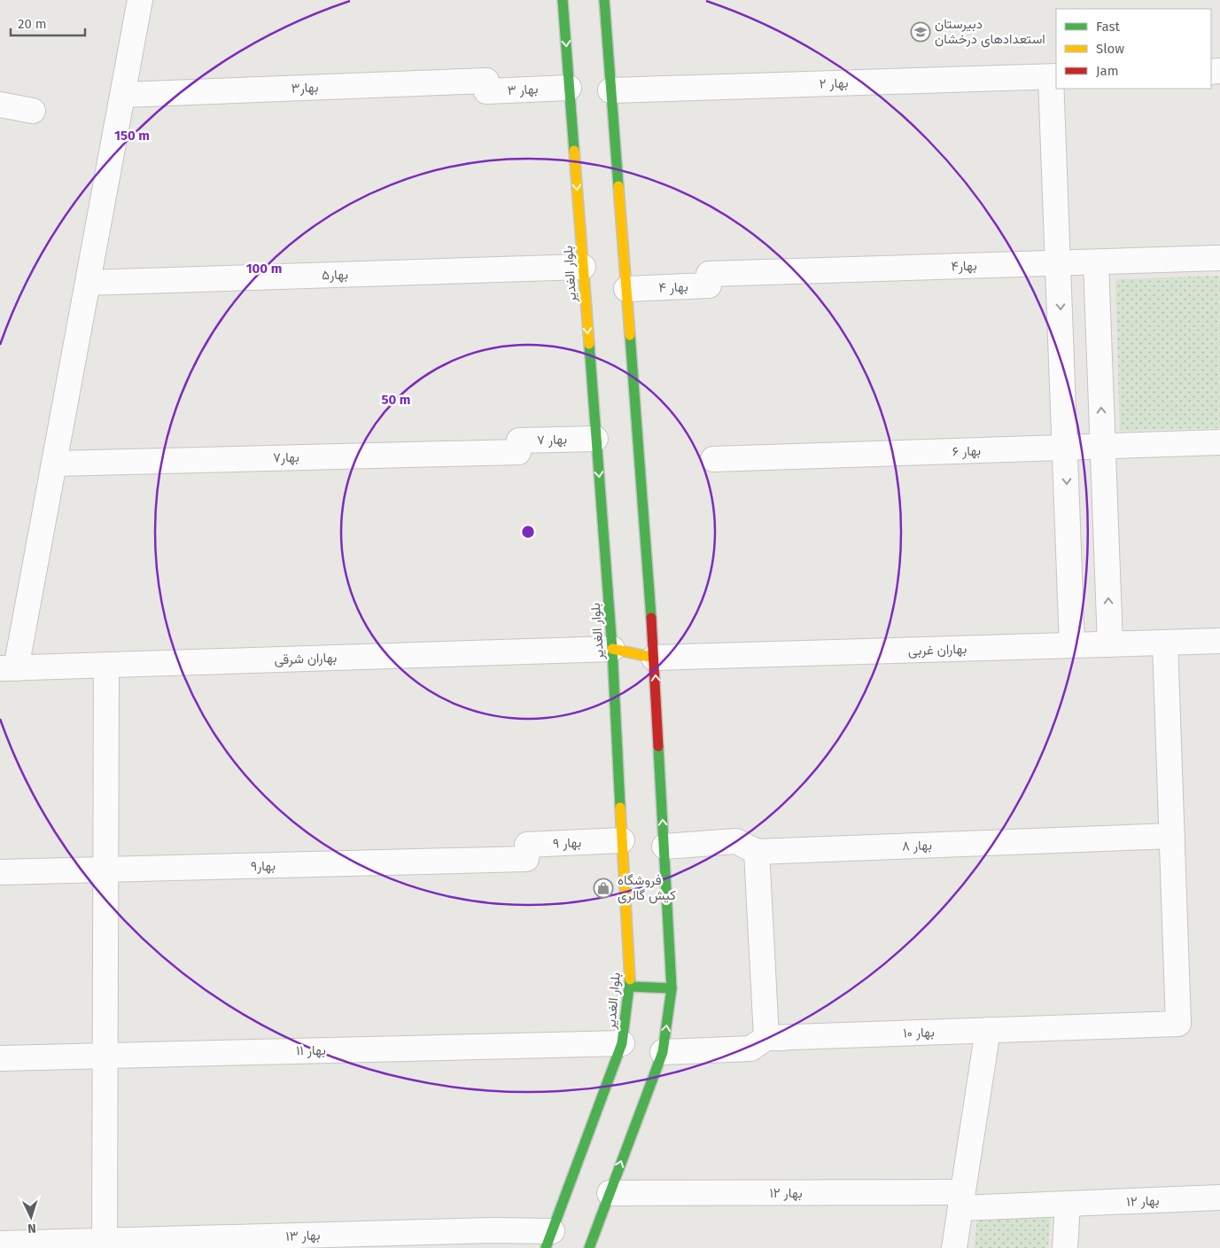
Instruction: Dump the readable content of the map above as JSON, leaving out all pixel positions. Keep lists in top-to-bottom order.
{
  "streets": {
    "main road": ["بلوار الغدیر"],
    "street": [
      "بهار ۲",
      "بهار۳",
      "بهار ۳",
      "بهار۴",
      "بهار۵",
      "بهار ۴",
      "بهار ۷",
      "بهار ۶",
      "بهار۷",
      "بهاران غربی",
      "بهاران شرقی",
      "بهار ۹",
      "بهار ۸",
      "بهار۹",
      "بهار ۱۰",
      "بهار ۱۱",
      "بهار ۱۲",
      "بهار ۱۳"
    ]
  },
  "crossings": [
    ["بهار۳", "بهار ۳"],
    ["بهار ۳", "بلوار الغدیر"],
    ["بهار۴", "بهار ۴"],
    ["بلوار الغدیر", "بهار۵"],
    ["بلوار الغدیر", "بهار ۷"],
    ["بلوار الغدیر", "بهاران شرقی"],
    ["بلوار الغدیر", "بهار ۹"],
    ["بلوار الغدیر", "بهار ۱۱"],
    ["بلوار الغدیر", "بهار ۱۳"],
    ["بهار ۷", "بهار۷"],
    ["بهار ۹", "بهار۹"]
  ],
  "places": {
    "school or university": ["دبیرستان استعدادهای درخشان"],
    "shop": ["فروشگاه کیش گالری"]
  },
  "legend": ["Fast", "Slow", "Jam"],
  "scale_bar": "20 m",
  "north": "bottom",
  "rings": ["150 m", "100 m", "50 m"]
}
